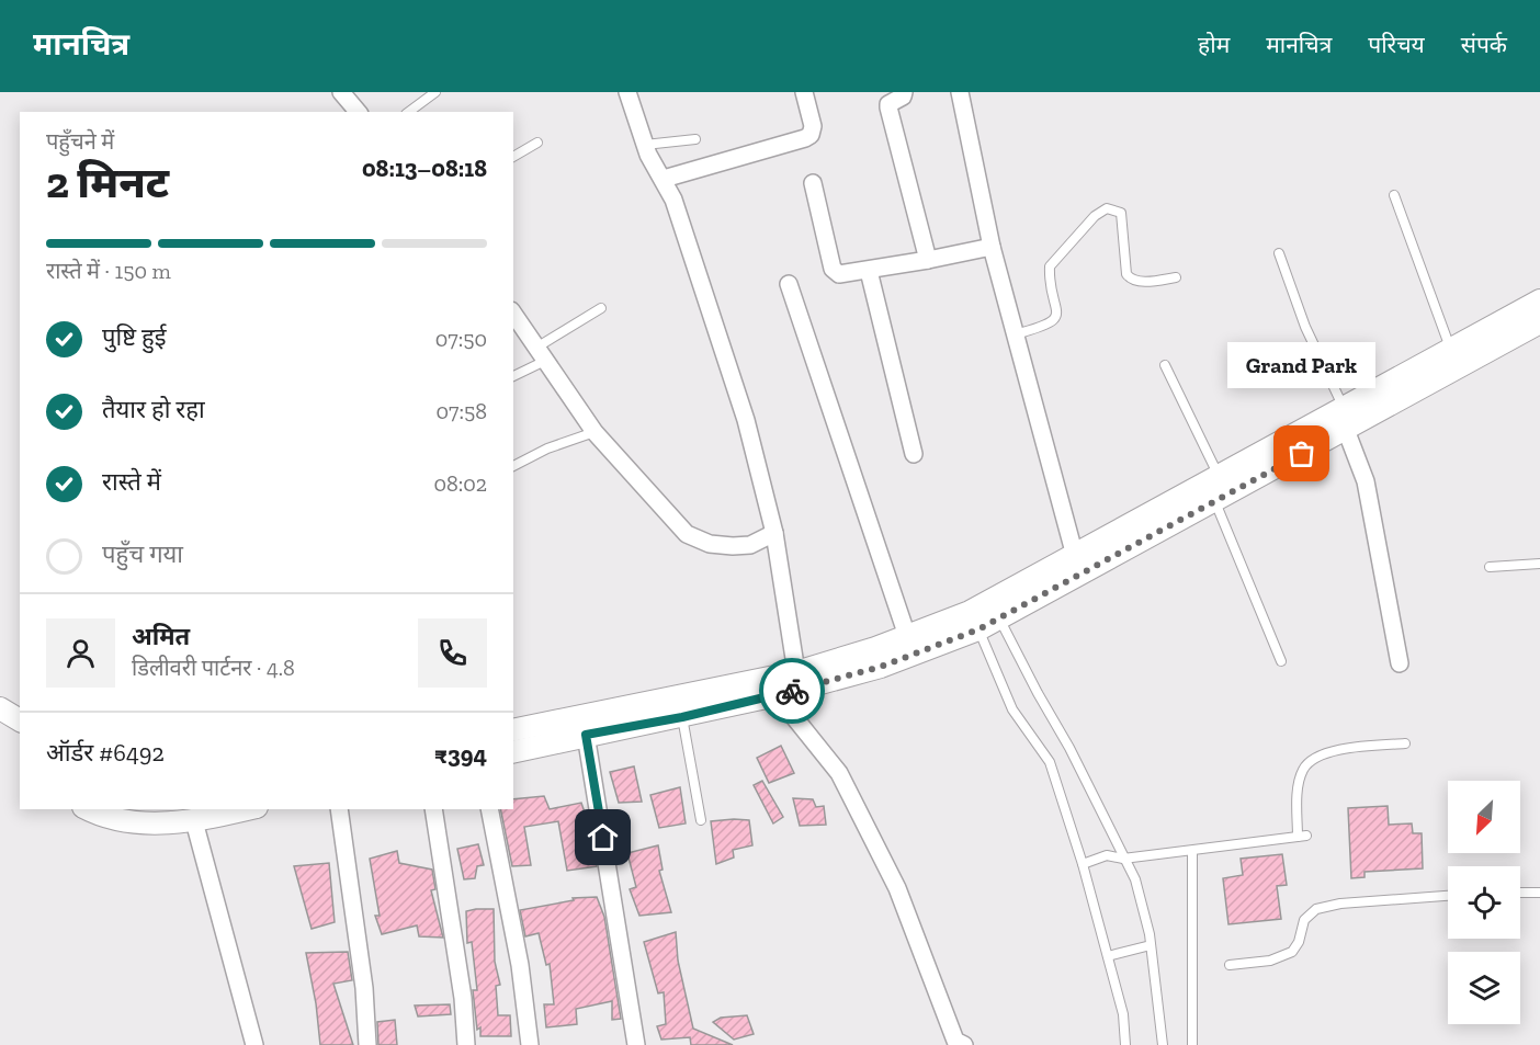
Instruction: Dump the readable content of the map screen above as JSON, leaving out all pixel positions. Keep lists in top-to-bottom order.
{
  "places": ["Grand Park"],
  "north": "bottom left",
  "page": {
    "header": "मानचित्र",
    "nav": [
      "होम",
      "मानचित्र",
      "परिचय",
      "संपर्क"
    ],
    "heading": ["2 मिनट", "पहुँचने में", "08:13–08:18"],
    "panel": [
      "अमित",
      "डिलीवरी पार्टनर · 4.8",
      "ऑर्डर #6492",
      "₹394"
    ],
    "bar": "रास्ते में · 150 m",
    "list": [
      ["पुष्टि हुई", "07:50"],
      ["तैयार हो रहा", "07:58"],
      ["रास्ते में", "08:02"],
      "पहुँच गया"
    ],
    "bubble": "Grand Park"
  }
}
